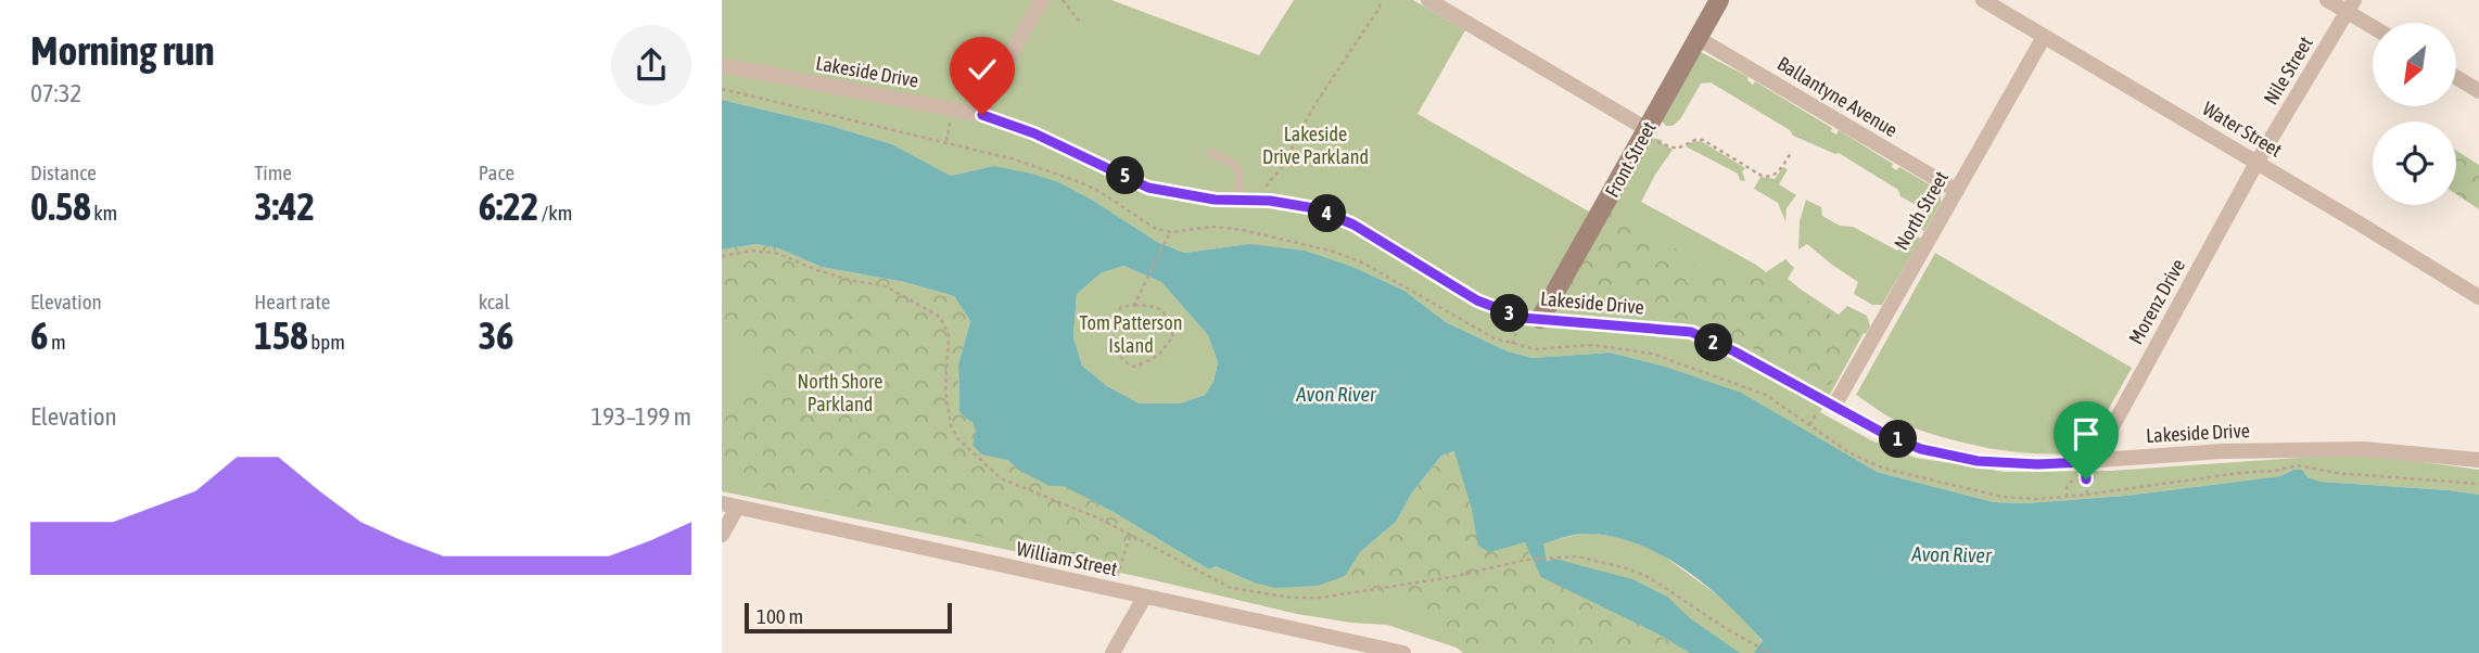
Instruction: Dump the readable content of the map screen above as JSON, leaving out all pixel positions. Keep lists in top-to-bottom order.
{
  "streets": {
    "street": [
      "Nile Street",
      "Lakeside Drive",
      "Ballantyne Avenue",
      "Water Street",
      "Front Street",
      "North Street",
      "Morenz Drive",
      "William Street"
    ]
  },
  "crossings": [
    ["Nile Street", "Water Street"],
    ["Nile Street", "Morenz Drive"],
    ["Lakeside Drive", "Front Street"],
    ["Lakeside Drive", "North Street"],
    ["Lakeside Drive", "Morenz Drive"],
    ["Ballantyne Avenue", "Front Street"],
    ["Ballantyne Avenue", "North Street"],
    ["Water Street", "North Street"],
    ["Water Street", "Morenz Drive"]
  ],
  "water": ["Avon River"],
  "parks": ["Lakeside Drive Parkland", "Tom Patterson Island", "North Shore Parkland"],
  "scale_bar": "100 m",
  "north": "bottom left",
  "page": {
    "heading": ["Morning run", "07:32"],
    "stats": [
      ["Distance", "0.58 km"],
      ["Time", "3:42"],
      ["Pace", "6:22 /km"],
      ["Elevation", "6 m"],
      ["Heart rate", "158 bpm"],
      ["kcal", "36"]
    ],
    "pins": [
      "5",
      "4",
      "3",
      "2",
      "1"
    ],
    "chart": ["Elevation", "193–199 m"],
    "scale": "100 m"
  }
}
